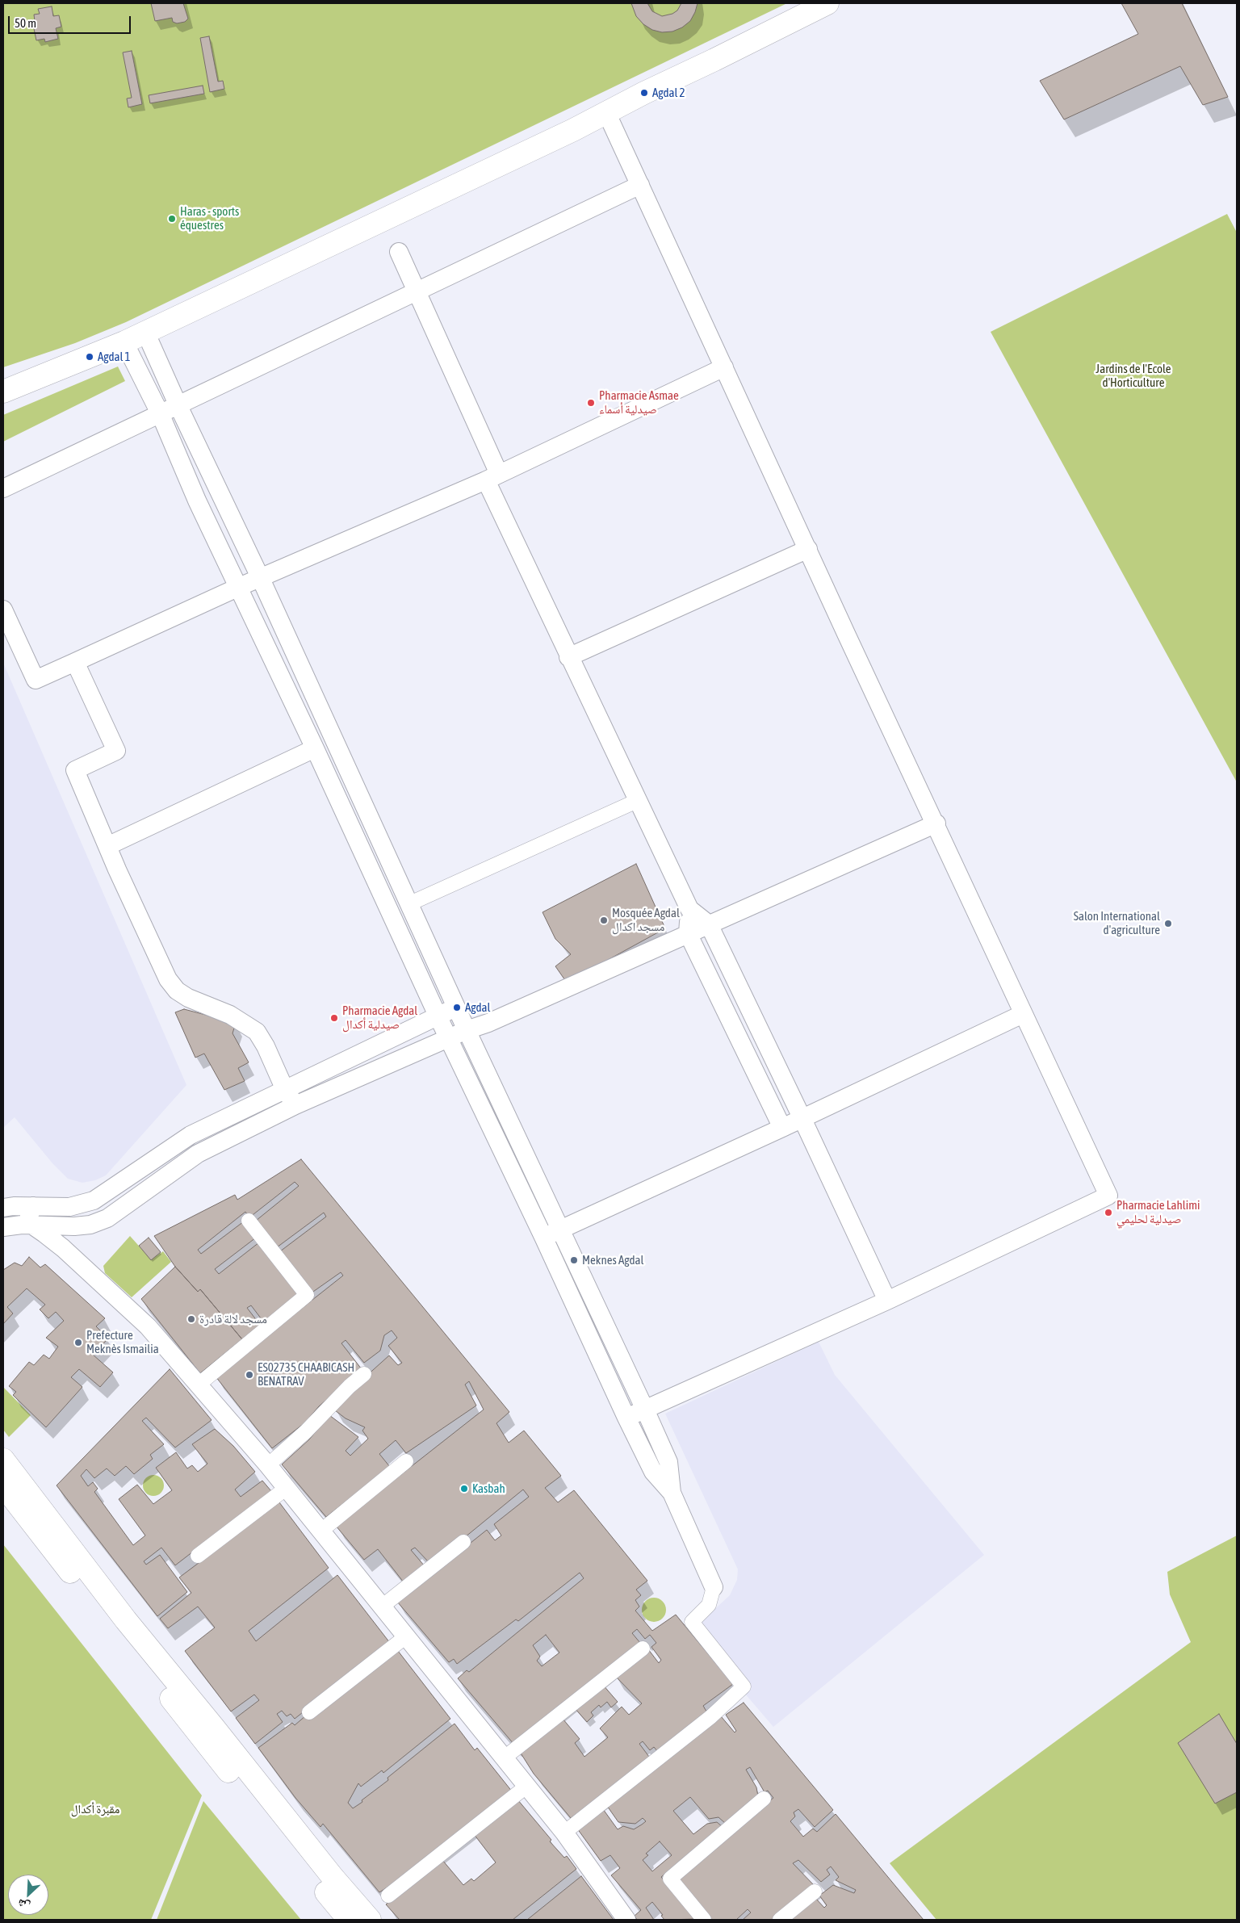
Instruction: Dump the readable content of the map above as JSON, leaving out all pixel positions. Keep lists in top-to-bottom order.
{
  "parks": ["Jardins de I'Ecole d'Horticulture", "مقبرة أكدال"],
  "places": [
    "Agdal 2",
    "Haras - sports équestres",
    "Agdal 1",
    "Pharmacie Asmae صيدلية أسماء",
    "Mosquée Agdal مسجد اكدال",
    "Salon International d'agriculture",
    "Agdal",
    "Pharmacie Agdal صيدلية أكدال",
    "Pharmacie Lahlimi صيدلية لحليمي",
    "Meknes Agdal",
    "مسجد لالة قادرة",
    "Prefecture Meknès Ismailia",
    "ES02735 CHAABICASH BENATRAV",
    "Kasbah"
  ],
  "scale_bar": "50 m",
  "north": "bottom left"
}
